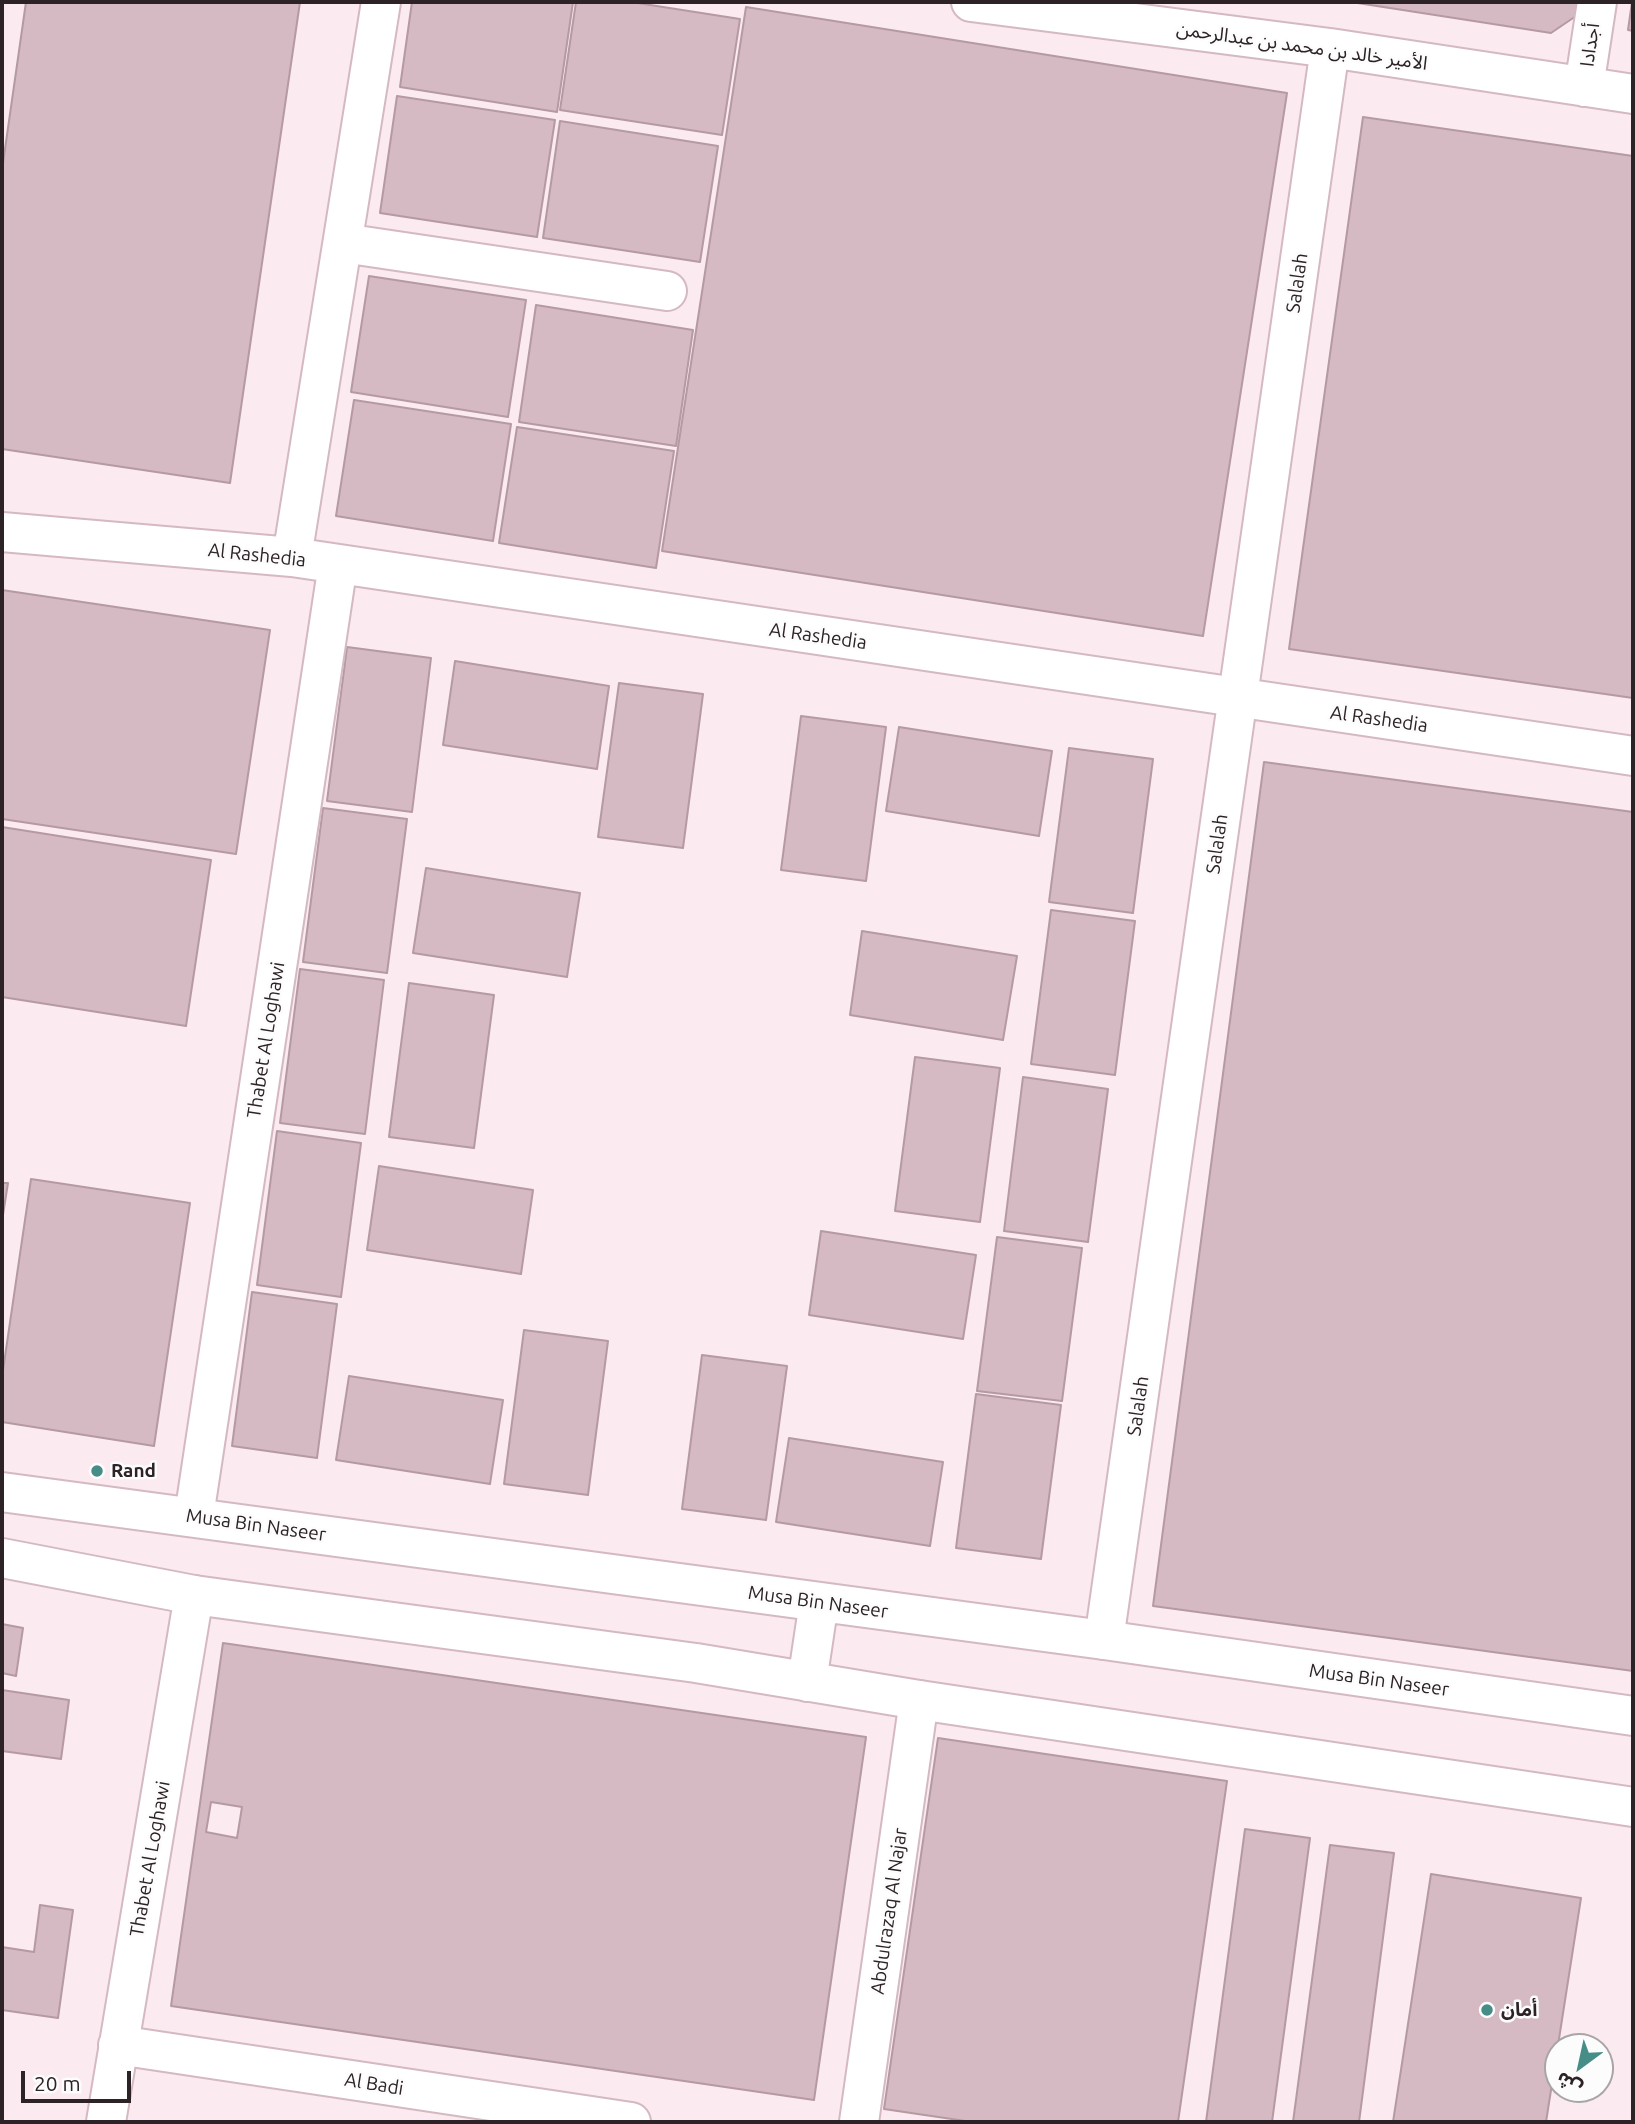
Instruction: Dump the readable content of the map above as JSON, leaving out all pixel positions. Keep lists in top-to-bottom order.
{
  "streets": {
    "street": [
      "أجدادا",
      "الأمير خالد بن محمد بن عبدالرحمن",
      "Salalah",
      "Al Rashedia",
      "Thabet Al Loghawi",
      "Musa Bin Naseer",
      "Abdulrazaq Al Najar",
      "Al Badi"
    ]
  },
  "crossings": [
    ["أجدادا", "الأمير خالد بن محمد بن عبدالرحمن"],
    ["الأمير خالد بن محمد بن عبدالرحمن", "Salalah"],
    ["Salalah", "Al Rashedia"],
    ["Salalah", "Musa Bin Naseer"],
    ["Al Rashedia", "Thabet Al Loghawi"],
    ["Thabet Al Loghawi", "Musa Bin Naseer"],
    ["Thabet Al Loghawi", "Al Badi"]
  ],
  "places": ["Rand", "أمان"],
  "scale_bar": "20 m",
  "north": "bottom left"
}
